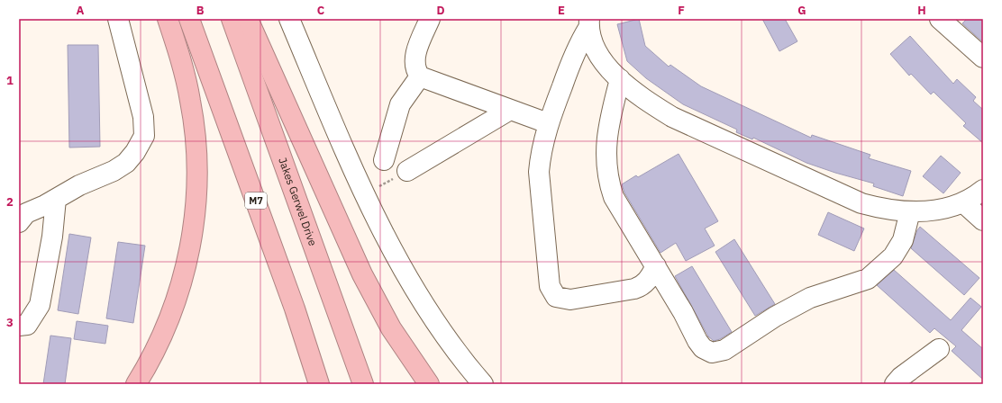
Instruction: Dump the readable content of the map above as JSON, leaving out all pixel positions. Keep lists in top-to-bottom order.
{
  "streets": {
    "highway": ["M7", "Jakes Gerwel Drive"]
  },
  "grid": {
    "columns": [
      "A",
      "B",
      "C",
      "D",
      "E",
      "F",
      "G",
      "H"
    ],
    "rows": ["1", "2", "3"]
  }
}
